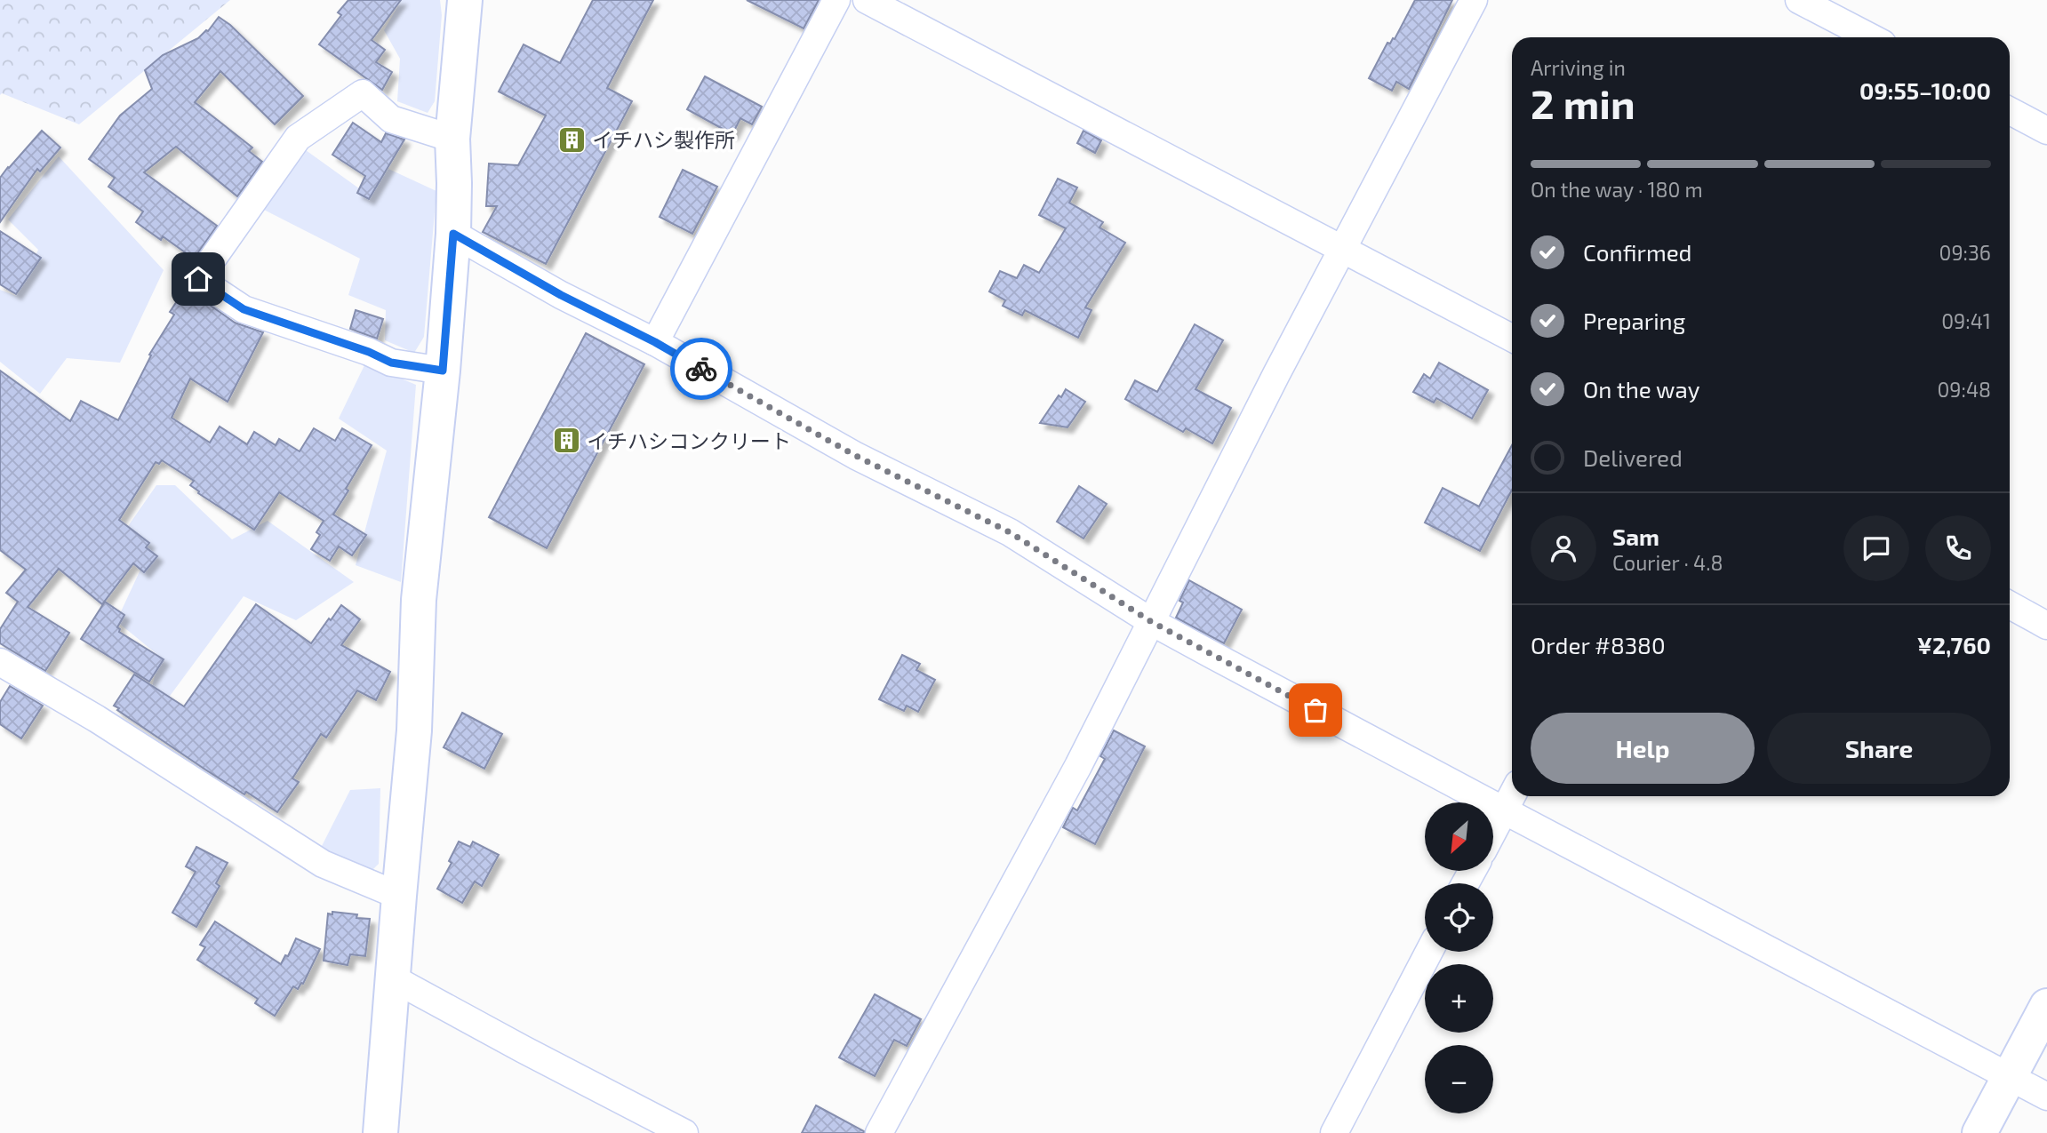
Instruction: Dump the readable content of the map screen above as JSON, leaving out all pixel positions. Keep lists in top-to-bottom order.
{
  "places": {
    "building": ["イチハシ製作所", "イチハシコンクリート"]
  },
  "north": "bottom left",
  "page": {
    "heading": ["2 min", "Arriving in", "09:55–10:00"],
    "panel": [
      "Sam",
      "Courier · 4.8",
      "Order #8380",
      "¥2,760"
    ],
    "bar": "On the way · 180 m",
    "list": [
      ["Confirmed", "09:36"],
      ["Preparing", "09:41"],
      ["On the way", "09:48"],
      "Delivered"
    ],
    "buttons": ["Help", "Share"],
    "map_buttons": ["+", "−"]
  }
}
